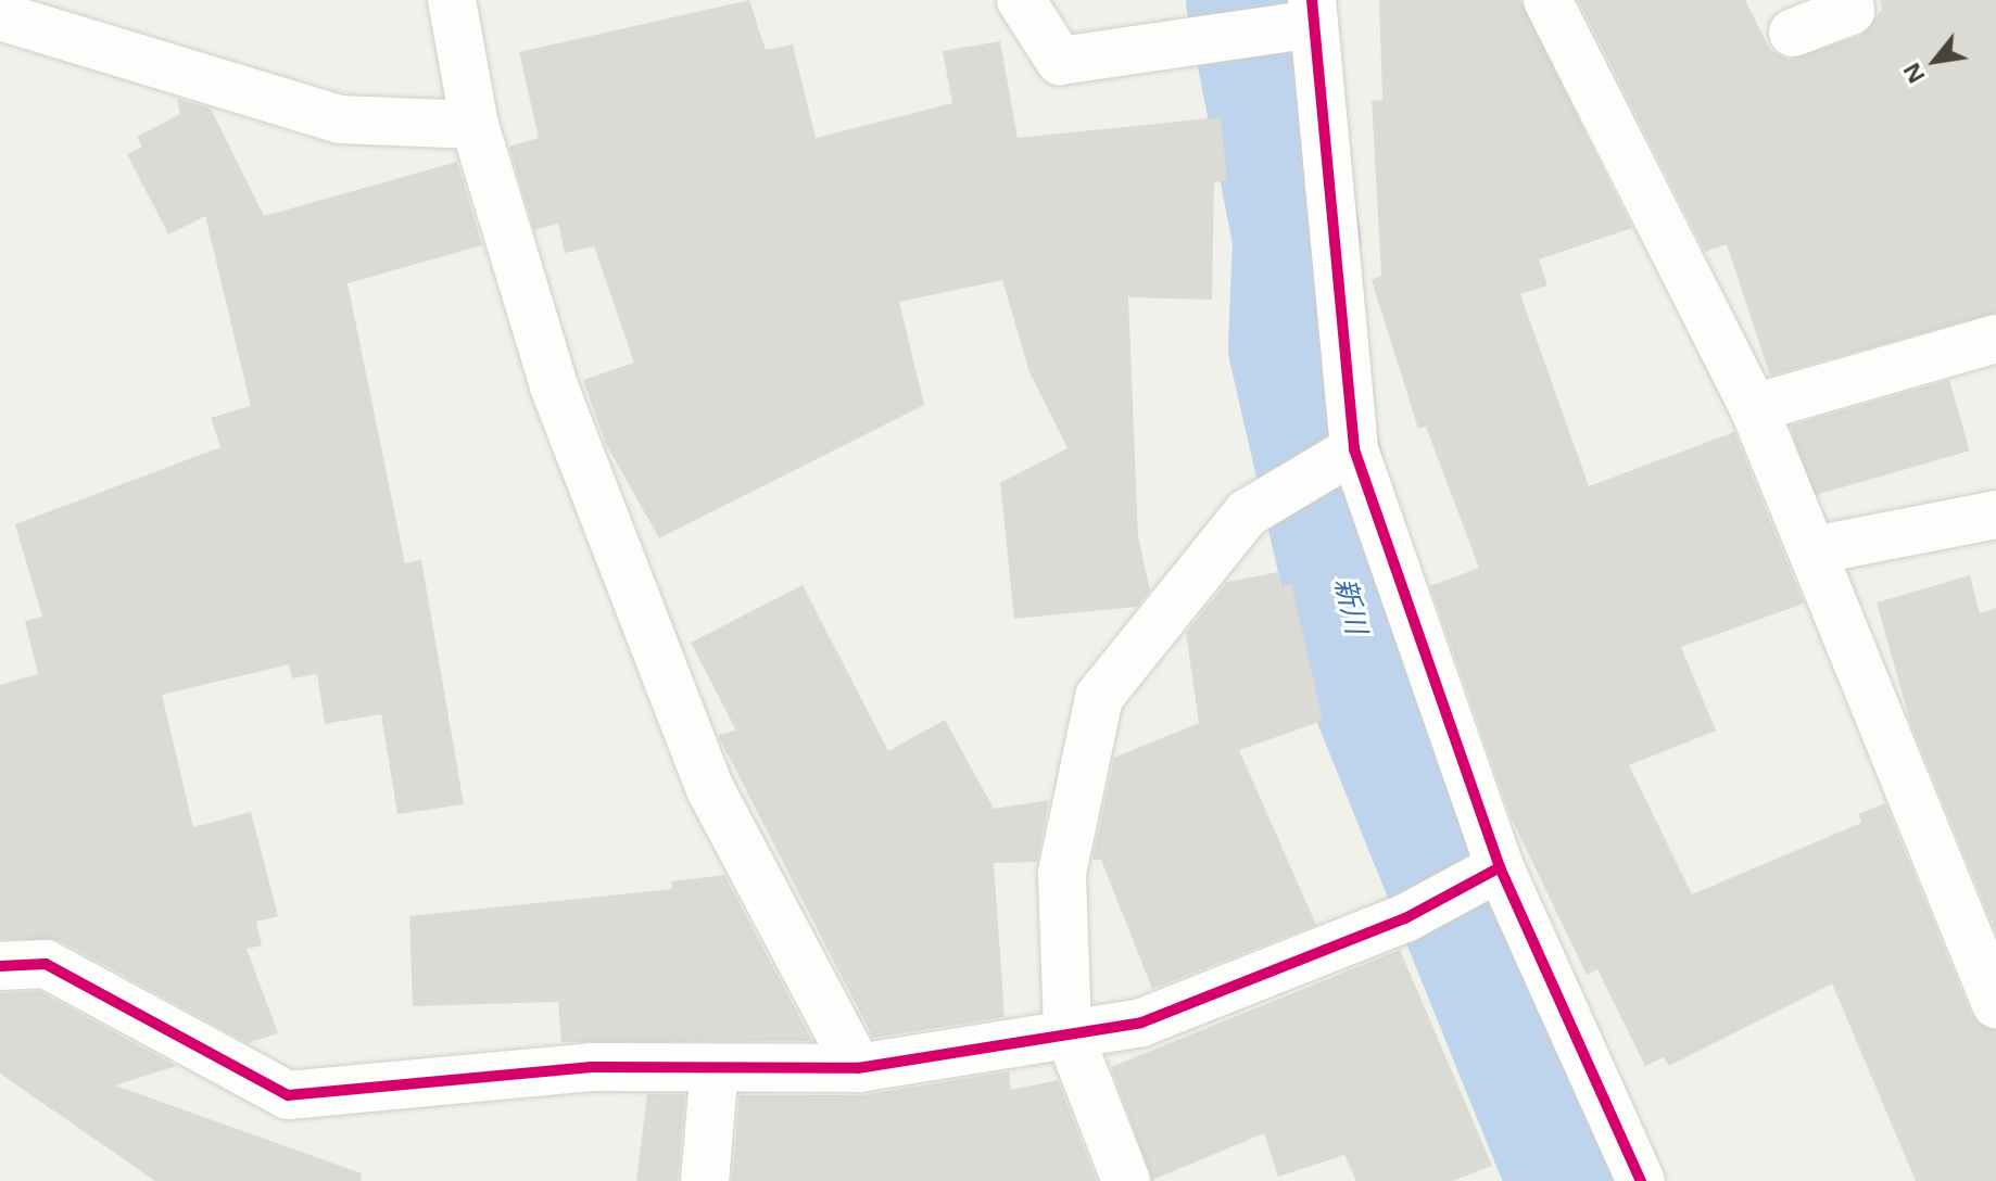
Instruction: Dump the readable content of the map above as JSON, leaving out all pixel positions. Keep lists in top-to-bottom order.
{
  "water": ["新川"],
  "north": "bottom left"
}
